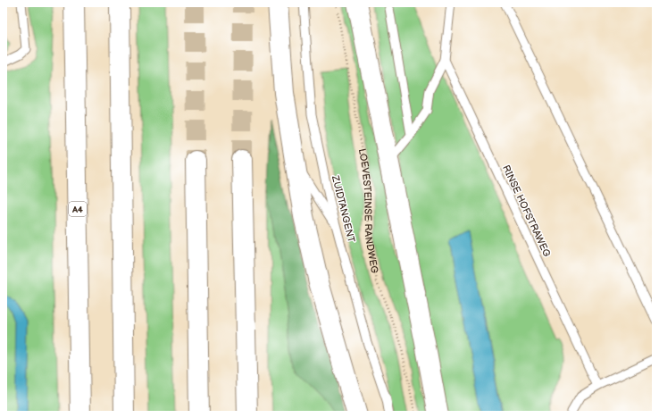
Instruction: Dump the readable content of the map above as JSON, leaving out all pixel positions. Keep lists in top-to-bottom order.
{
  "streets": {
    "main road": ["A4"],
    "lane": ["ZUIDTANGENT", "RINSE HOFSTRAWEG"],
    "path": ["LOEVESTEINSE RANDWEG"]
  }
}
